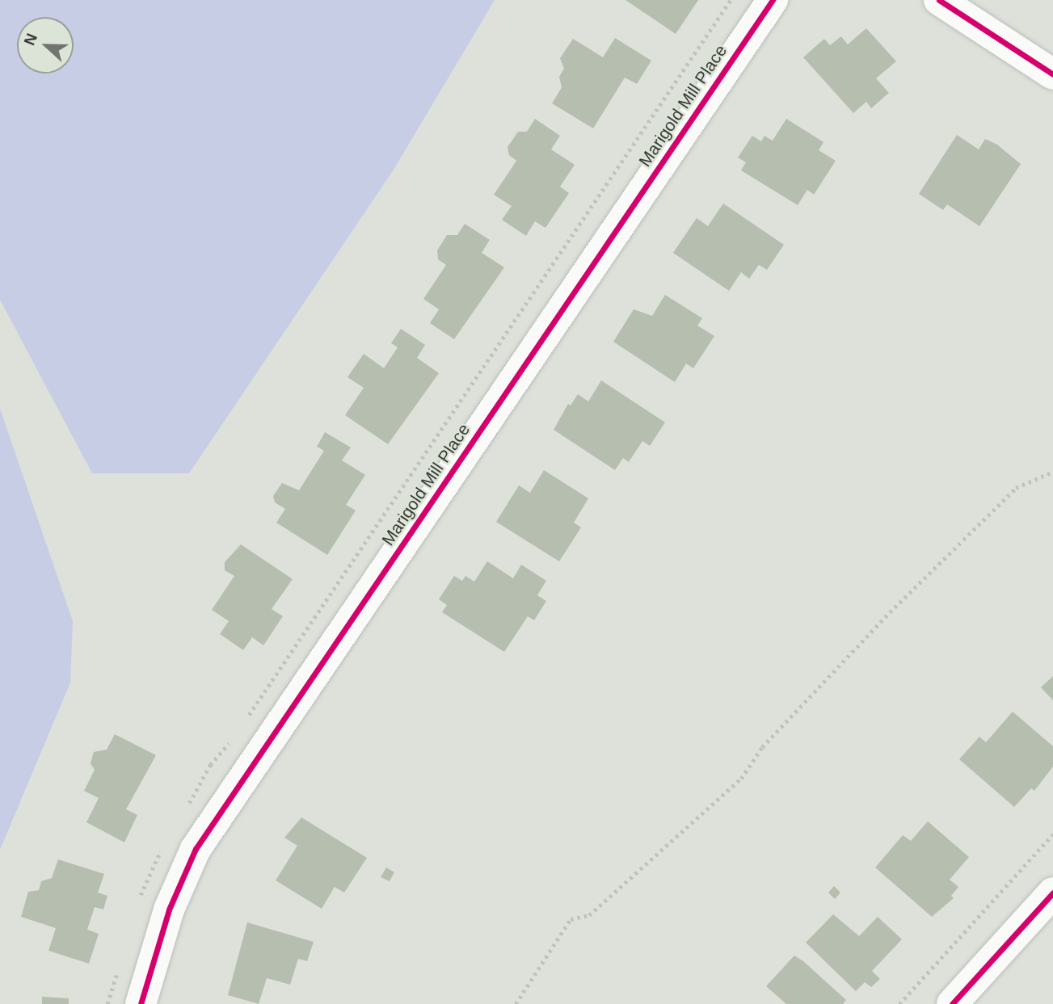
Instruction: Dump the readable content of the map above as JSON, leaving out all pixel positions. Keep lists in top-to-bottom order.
{
  "streets": {
    "street": ["Marigold Mill Place"]
  },
  "north": "left"
}
